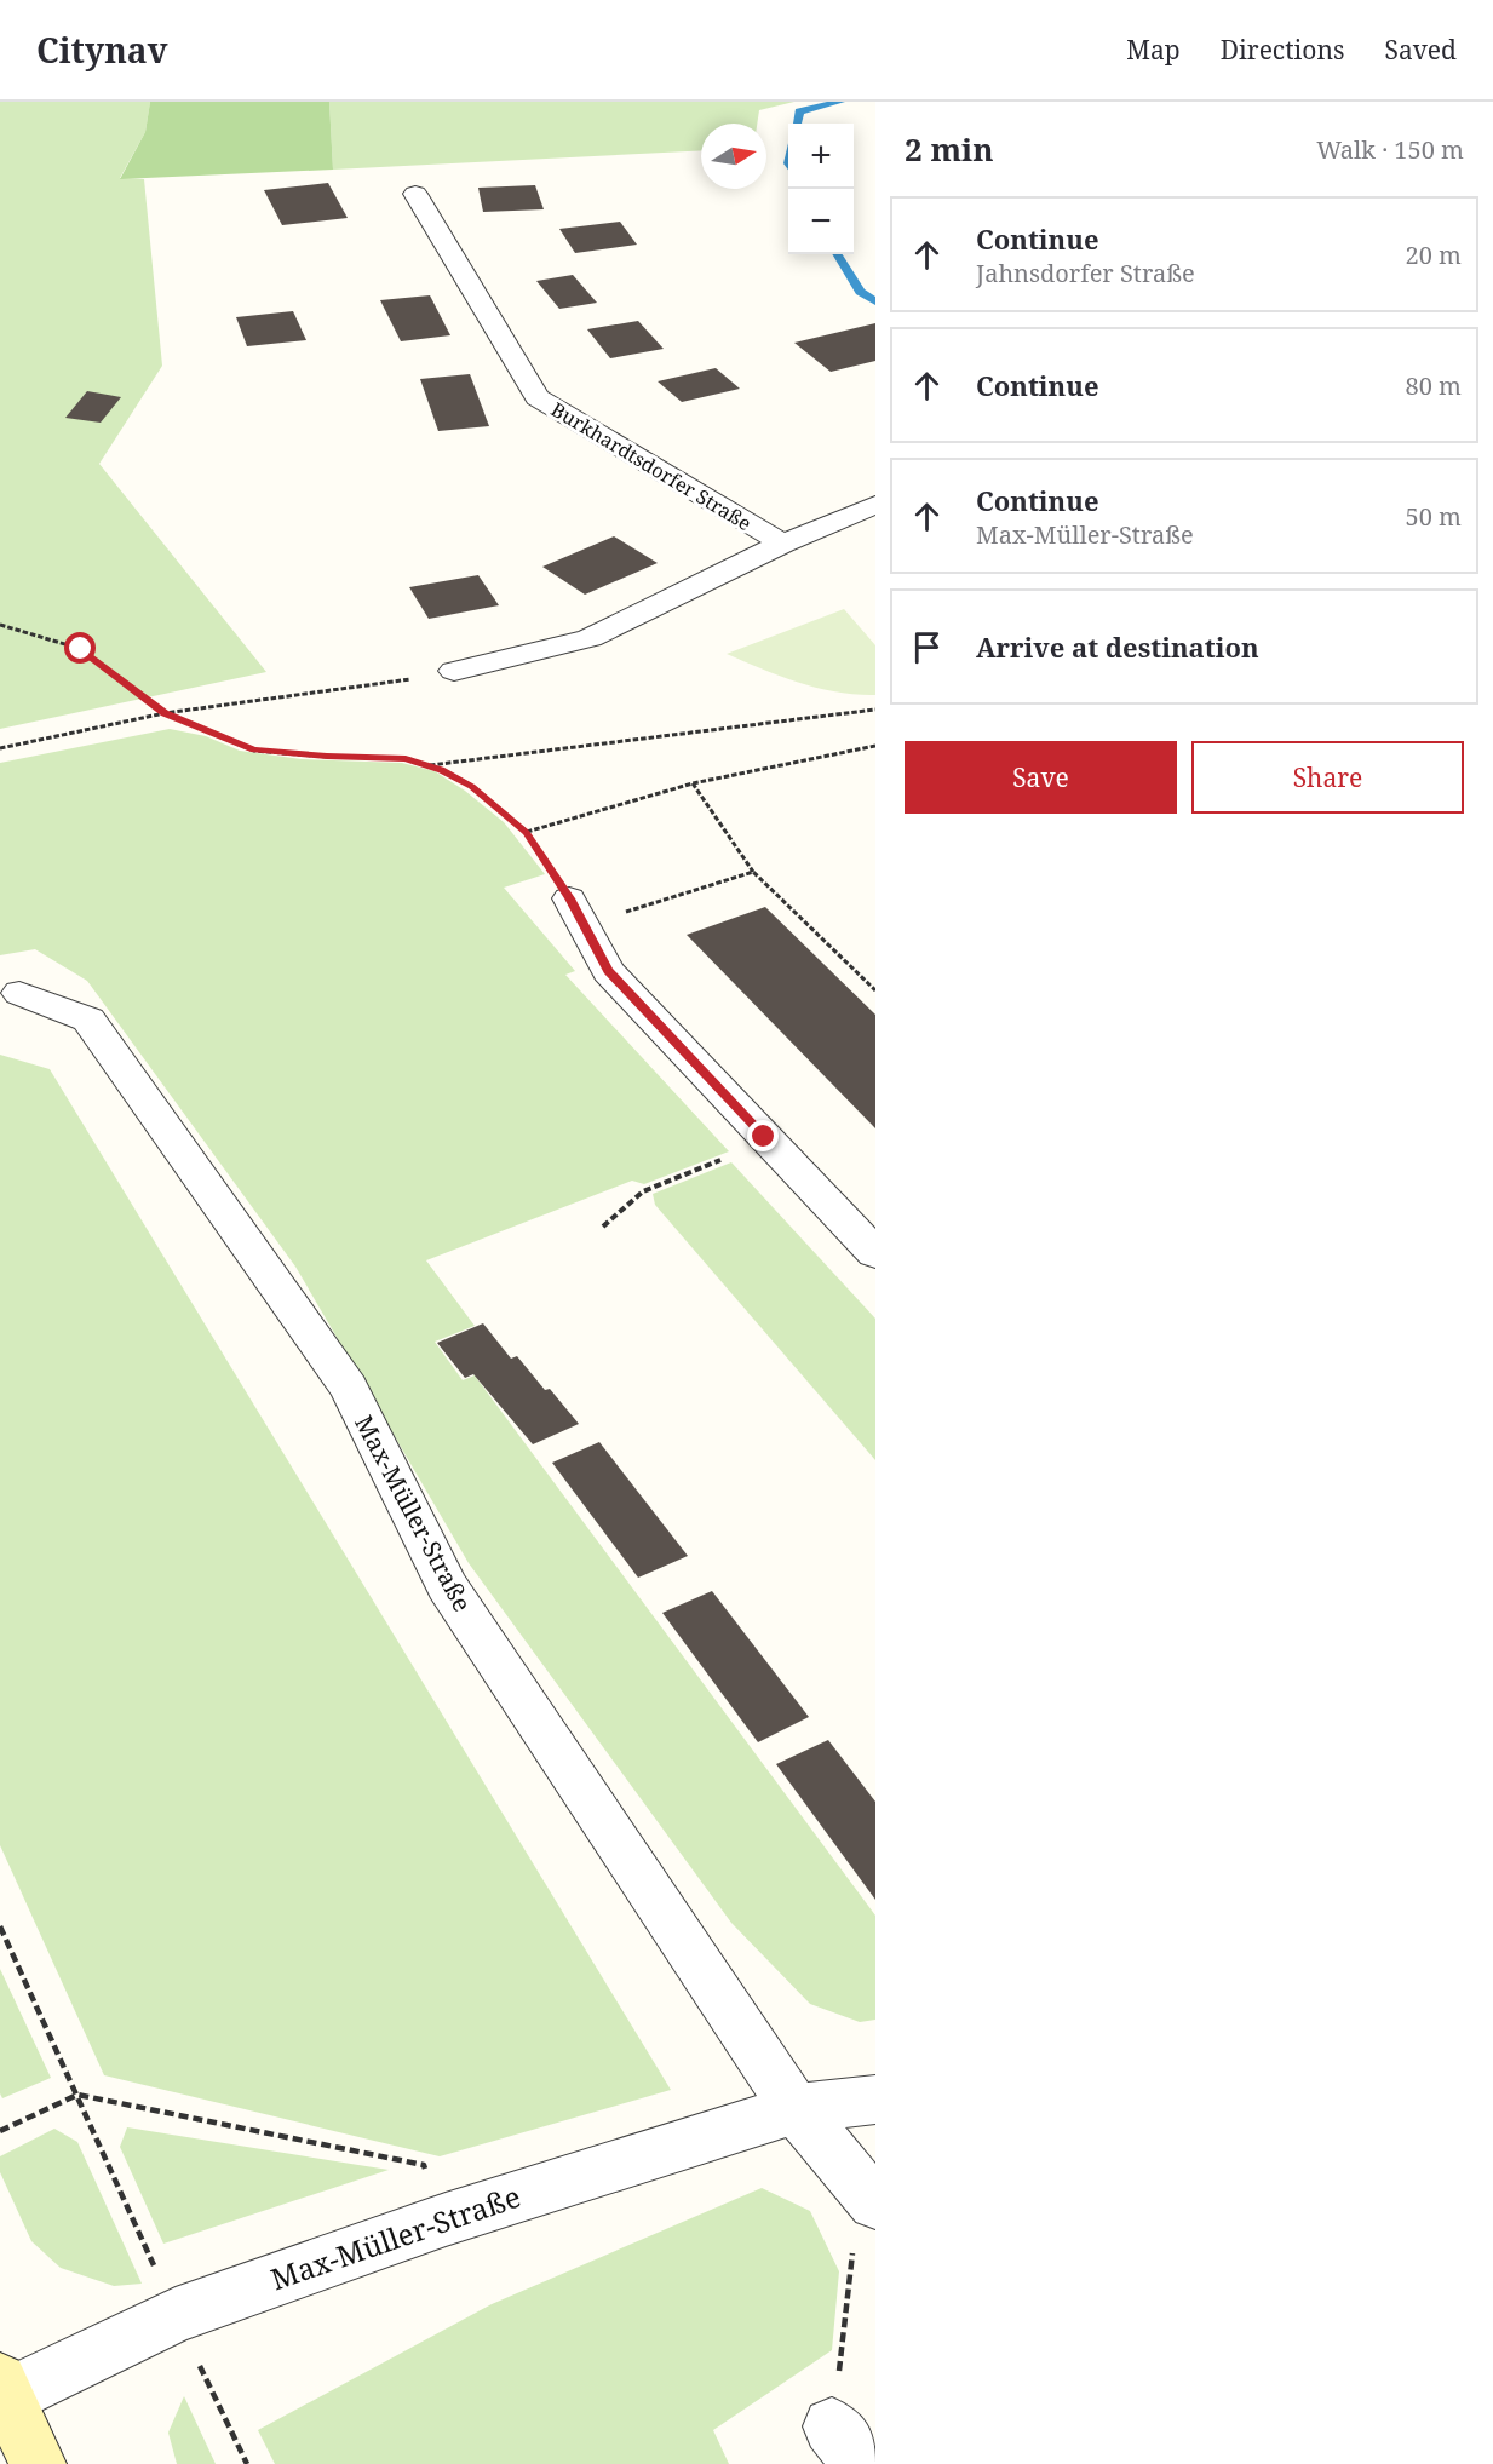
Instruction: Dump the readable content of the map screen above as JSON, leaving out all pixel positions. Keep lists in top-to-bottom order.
{
  "streets": {
    "street": ["Burkhardtsdorfer Straße", "Max-Müller-Straße"]
  },
  "north": "right",
  "page": {
    "header": "Citynav",
    "nav": ["Map", "Directions", "Saved"],
    "heading": ["2 min", "Walk · 150 m"],
    "map_buttons": ["+", "−"],
    "list": [
      ["Continue", "Jahnsdorfer Straße", "20 m"],
      ["Continue", "80 m"],
      ["Continue", "Max-Müller-Straße", "50 m"],
      "Arrive at destination"
    ],
    "buttons": ["Save", "Share"]
  }
}
